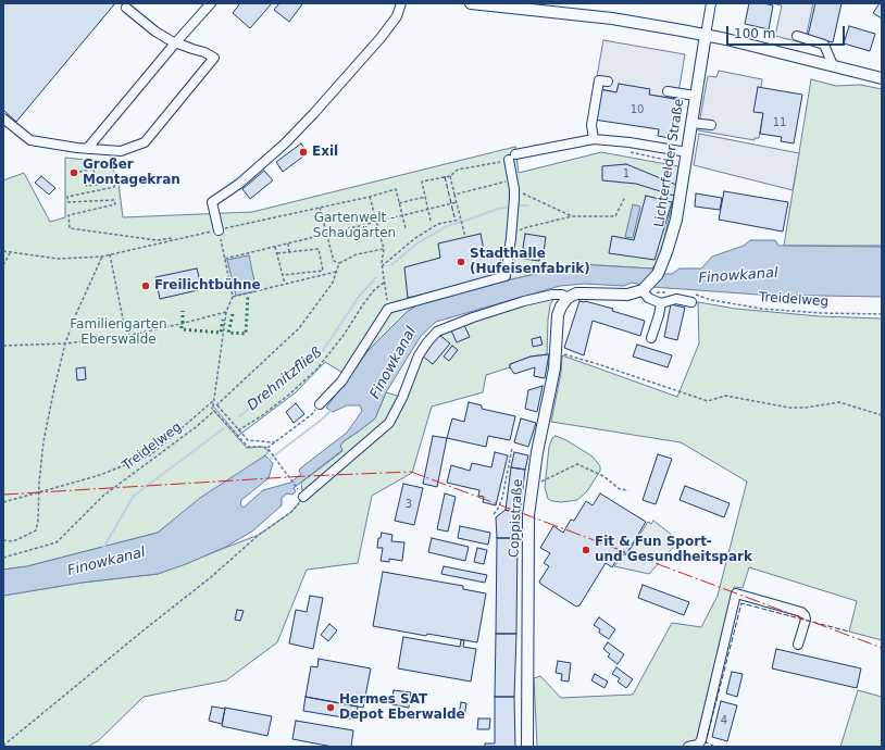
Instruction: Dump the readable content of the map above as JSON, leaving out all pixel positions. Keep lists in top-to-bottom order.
{
  "streets": {
    "main road": ["Lichterfelder Straße", "Coppistraße"],
    "path": ["Treidelweg"]
  },
  "water": ["Finowkanal", "Drehnitzfließ"],
  "parks": ["Gartenwelt - Schaugärten", "Familiengarten Eberswalde"],
  "places": [
    "Exil",
    "Großer Montagekran",
    "Stadthalle (Hufeisenfabrik)",
    "Freilichtbühne",
    "Fit & Fun Sport- und Gesundheitspark",
    "Hermes SAT Depot Eberwalde"
  ],
  "house_numbers": [
    "10",
    "11",
    "1",
    "3",
    "4"
  ],
  "scale_bar": "100 m"
}
